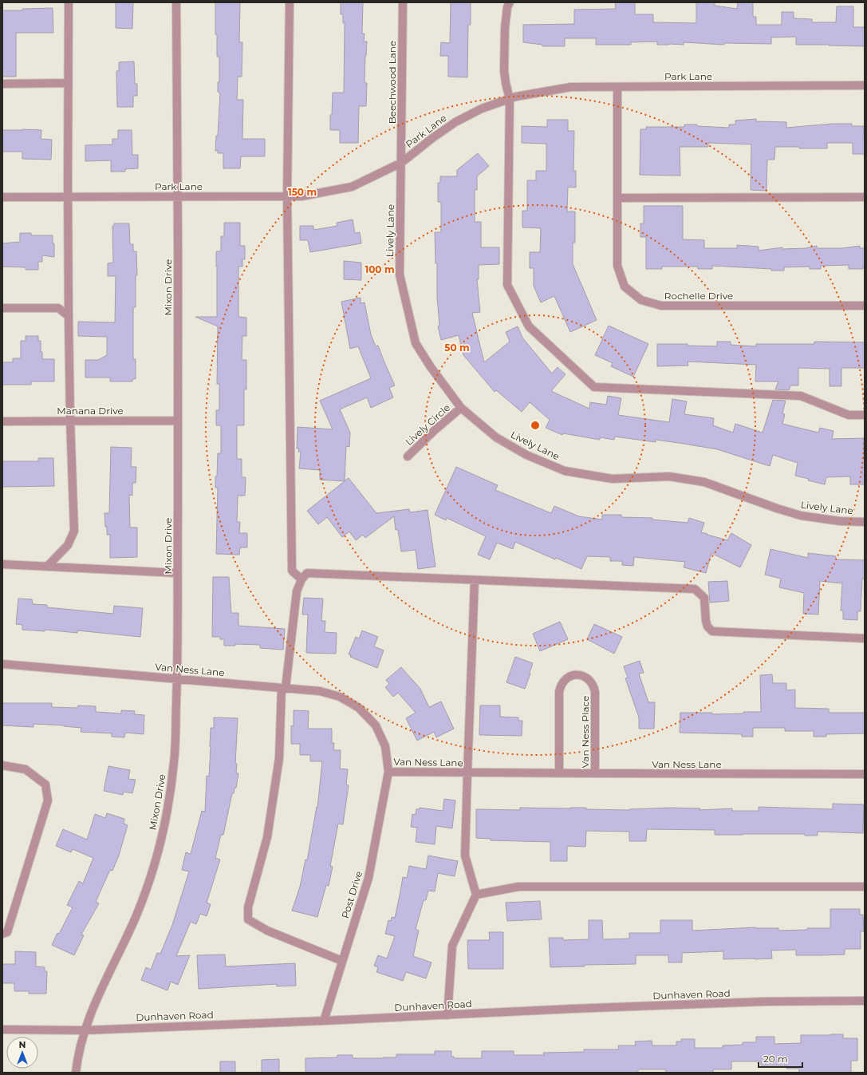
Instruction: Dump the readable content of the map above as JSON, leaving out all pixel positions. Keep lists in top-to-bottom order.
{
  "streets": {
    "street": [
      "Park Lane",
      "Beechwood Lane",
      "Lively Lane",
      "Mixon Drive",
      "Rochelle Drive",
      "Manana Drive",
      "Lively Circle",
      "Van Ness Lane",
      "Van Ness Place",
      "Post Drive",
      "Dunhaven Road"
    ]
  },
  "crossings": [
    ["Park Lane", "Beechwood Lane"],
    ["Park Lane", "Lively Lane"],
    ["Park Lane", "Mixon Drive"],
    ["Park Lane", "Rochelle Drive"],
    ["Beechwood Lane", "Lively Lane"],
    ["Lively Lane", "Lively Circle"],
    ["Mixon Drive", "Manana Drive"],
    ["Mixon Drive", "Van Ness Lane"],
    ["Mixon Drive", "Dunhaven Road"],
    ["Van Ness Lane", "Van Ness Place"],
    ["Van Ness Lane", "Post Drive"],
    ["Post Drive", "Dunhaven Road"]
  ],
  "scale_bar": "20 m",
  "north": "top",
  "rings": ["150 m", "100 m", "50 m"]
}
